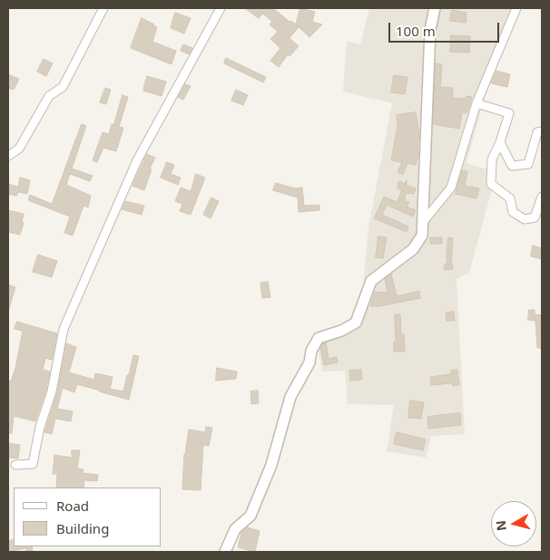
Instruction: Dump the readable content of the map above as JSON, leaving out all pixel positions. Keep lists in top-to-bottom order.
{
  "legend": ["Road", "Building"],
  "scale_bar": "100 m",
  "north": "left"
}
